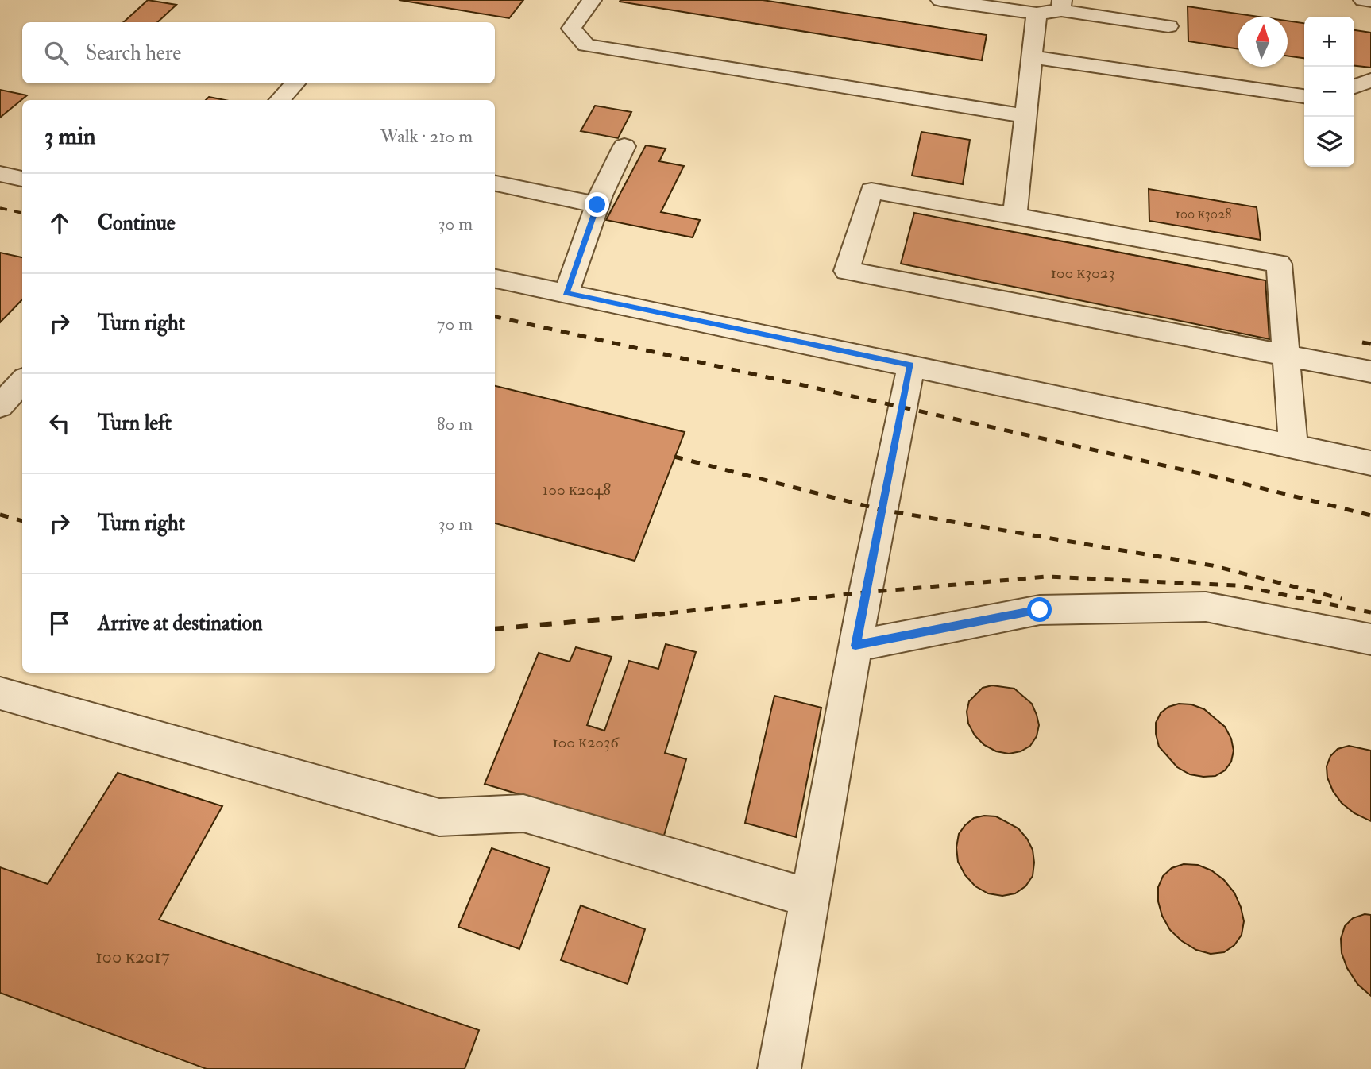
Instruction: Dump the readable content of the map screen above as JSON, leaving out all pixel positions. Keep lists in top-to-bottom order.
{
  "house_numbers": [
    "100 к3028",
    "100 к3023",
    "100 к2048",
    "100 к2036",
    "100 к2017"
  ],
  "north": "top",
  "page": {
    "map_buttons": ["+", "−"],
    "search": "Search here",
    "heading": ["3 min", "Walk · 210 m"],
    "list": [
      ["Continue", "30 m"],
      ["Turn right", "70 m"],
      ["Turn left", "80 m"],
      ["Turn right", "30 m"],
      "Arrive at destination"
    ]
  }
}
